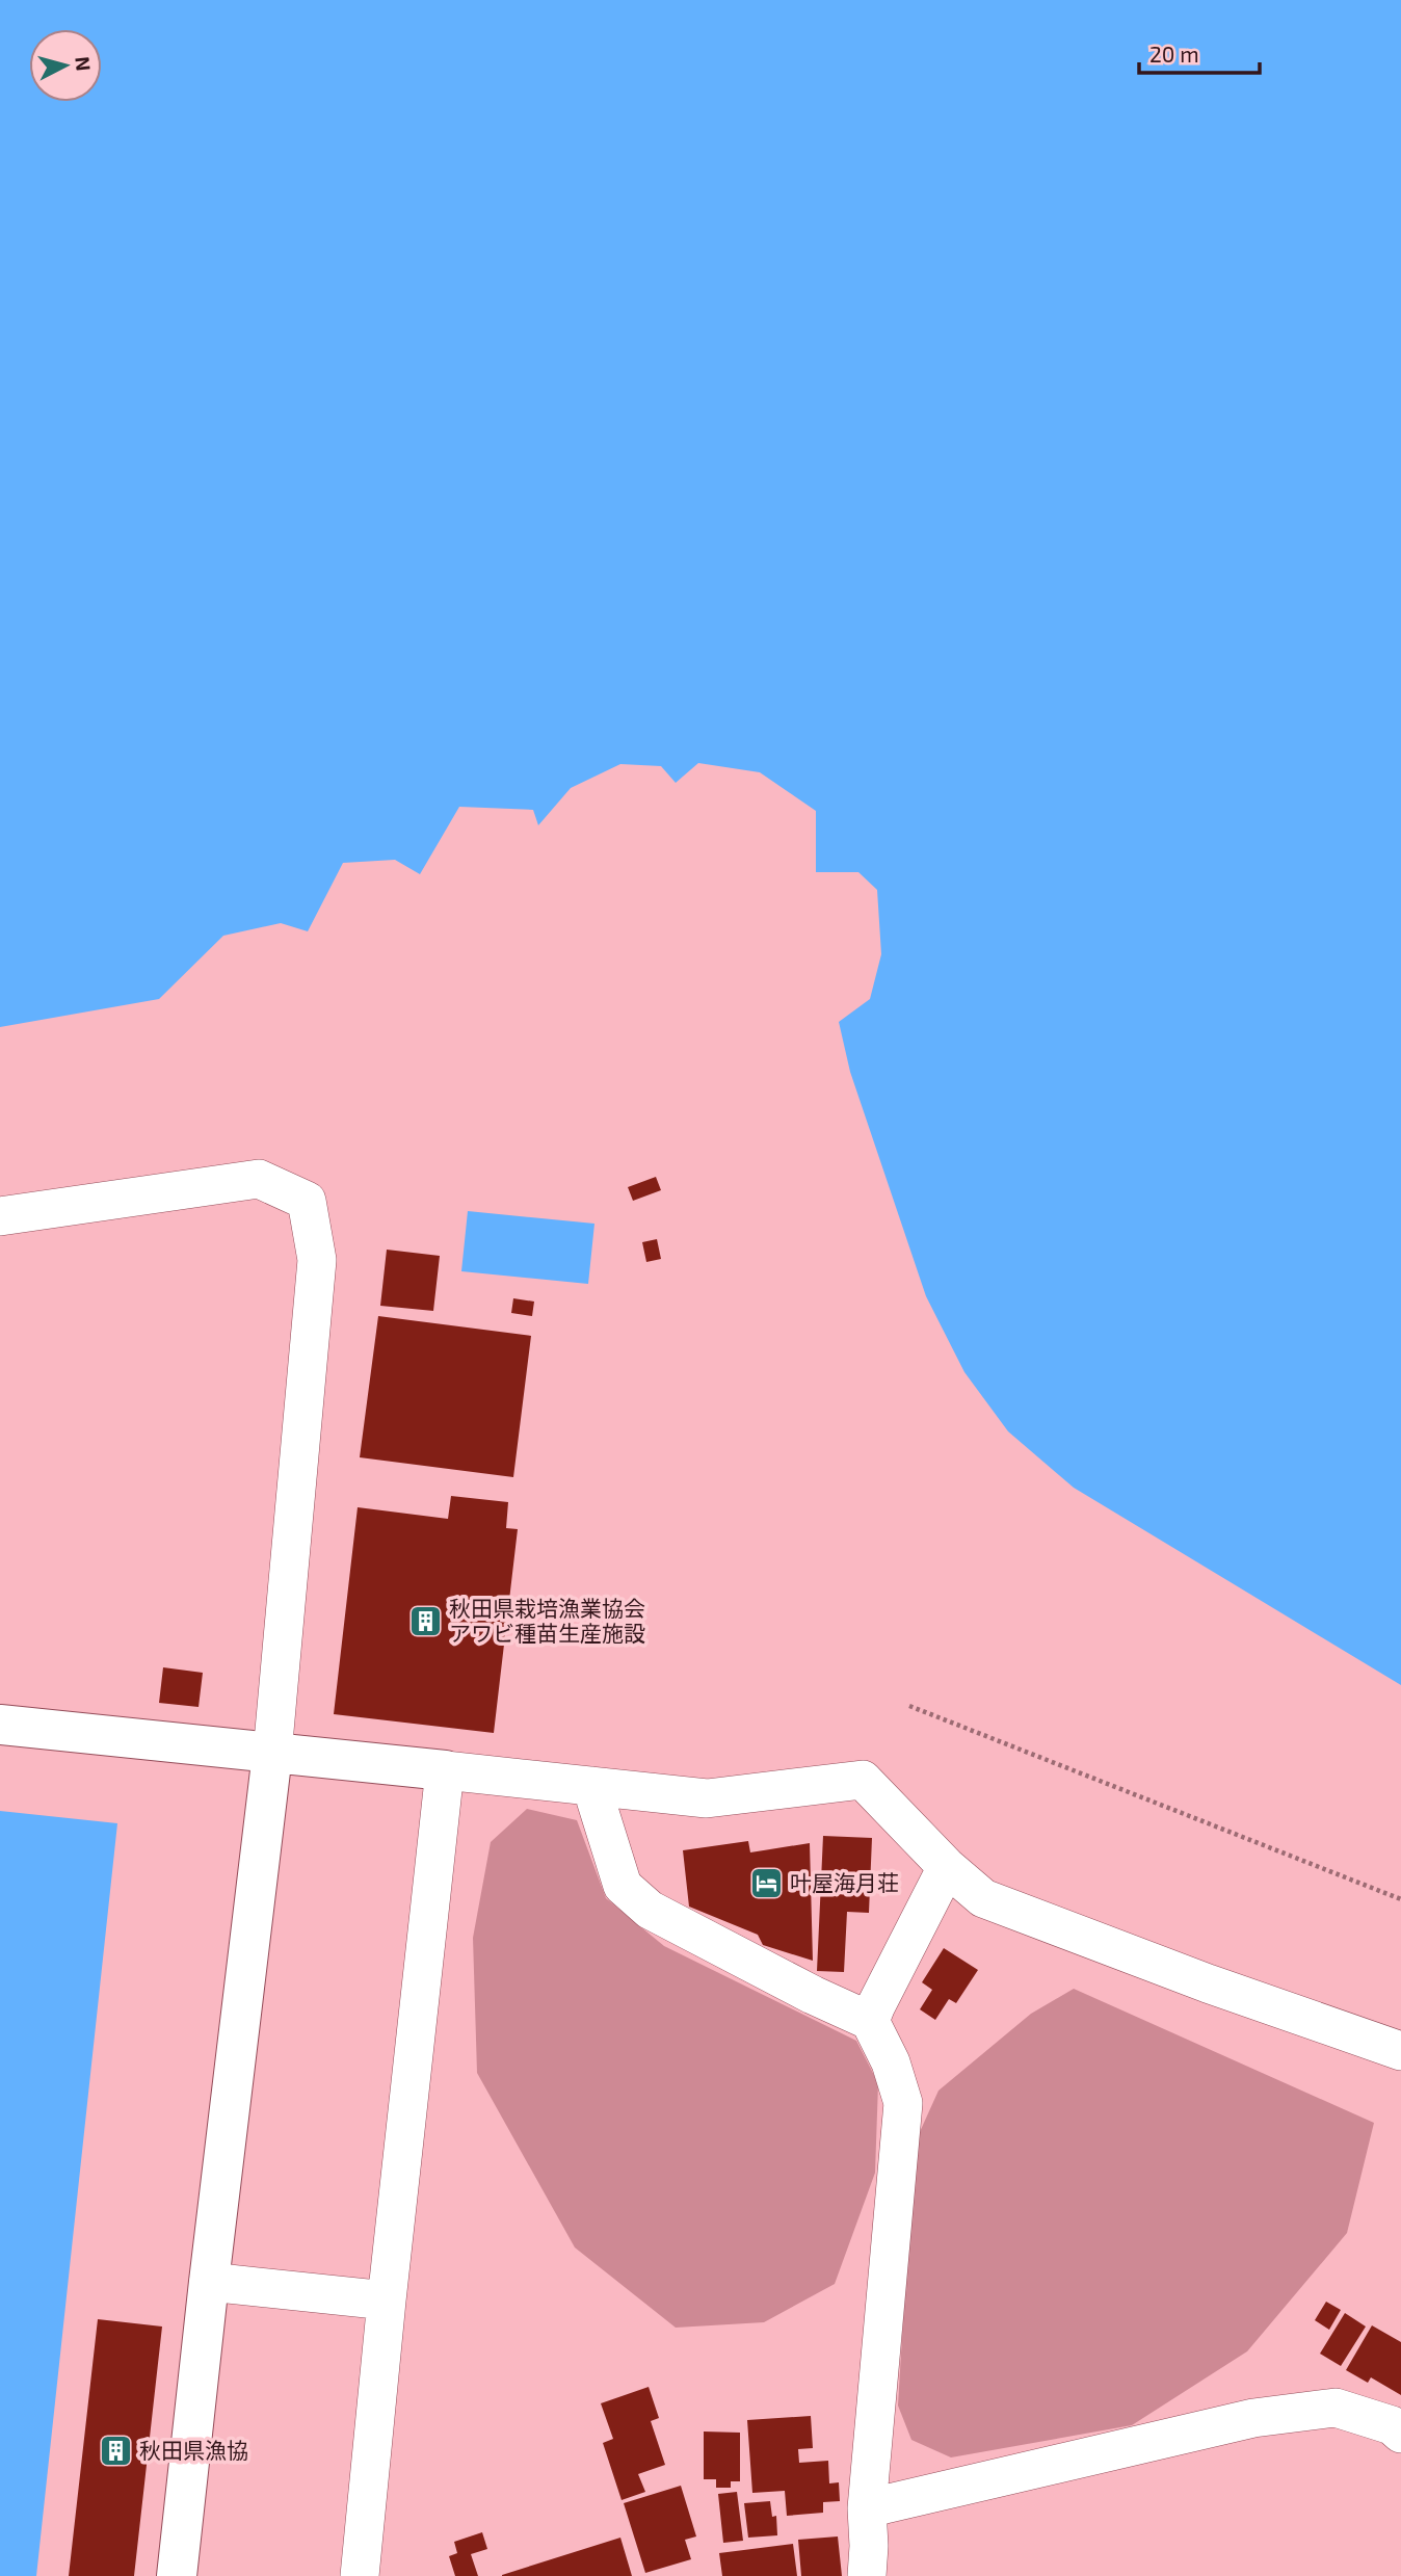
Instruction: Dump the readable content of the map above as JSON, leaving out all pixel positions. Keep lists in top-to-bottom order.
{
  "places": {
    "building": ["秋田県栽培漁業協会 アワビ種苗生産施設", "秋田県漁協"],
    "hotel": ["叶屋海月荘"]
  },
  "scale_bar": "20 m",
  "north": "right"
}
